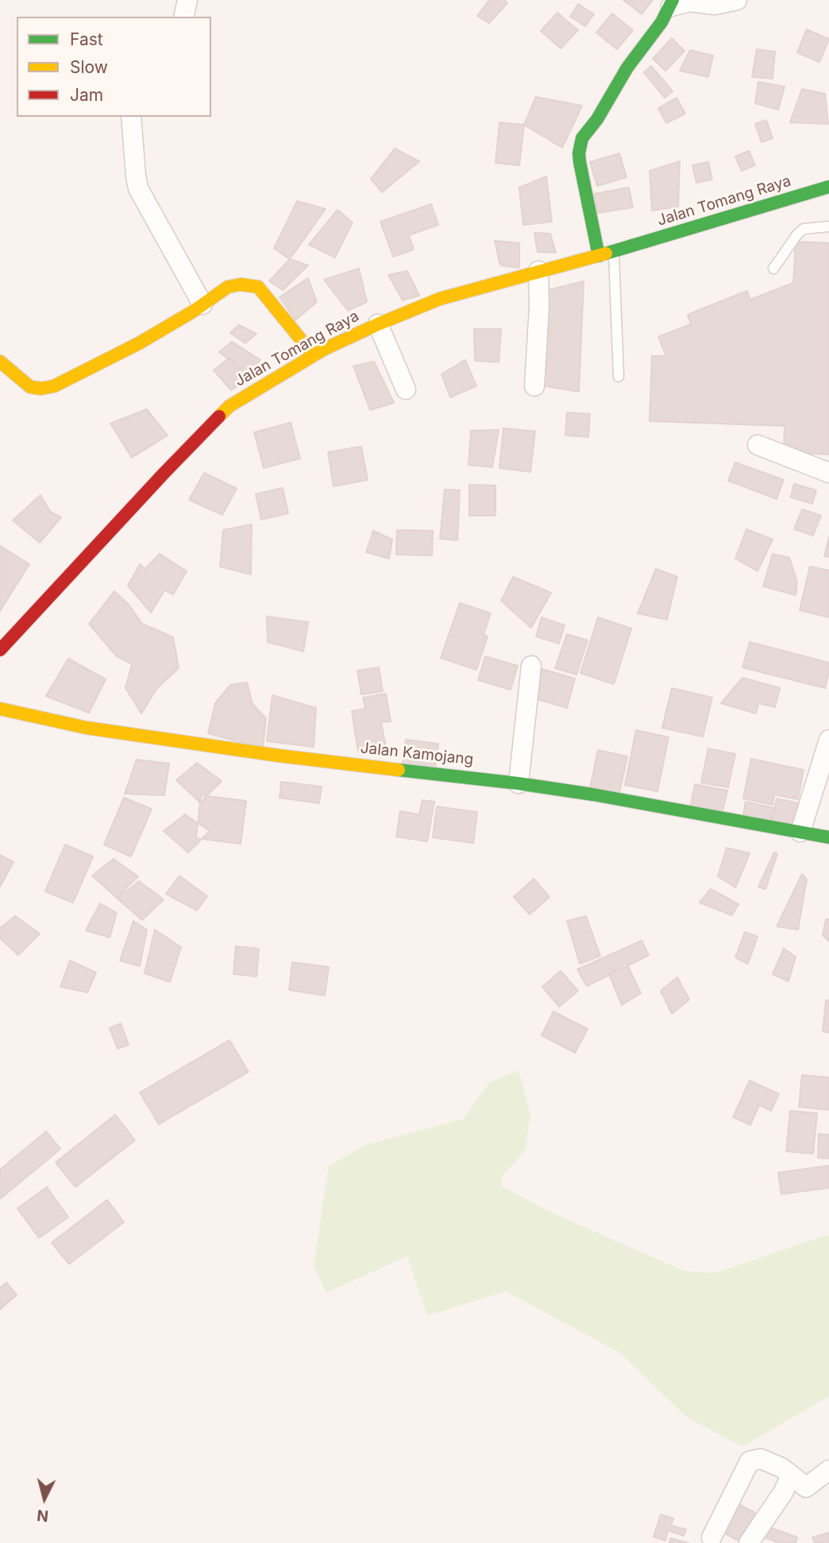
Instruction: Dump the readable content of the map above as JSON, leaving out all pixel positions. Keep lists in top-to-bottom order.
{
  "streets": {
    "main road": ["Jalan Tomang Raya", "Jalan Kamojang"]
  },
  "legend": ["Fast", "Slow", "Jam"],
  "north": "bottom"
}
